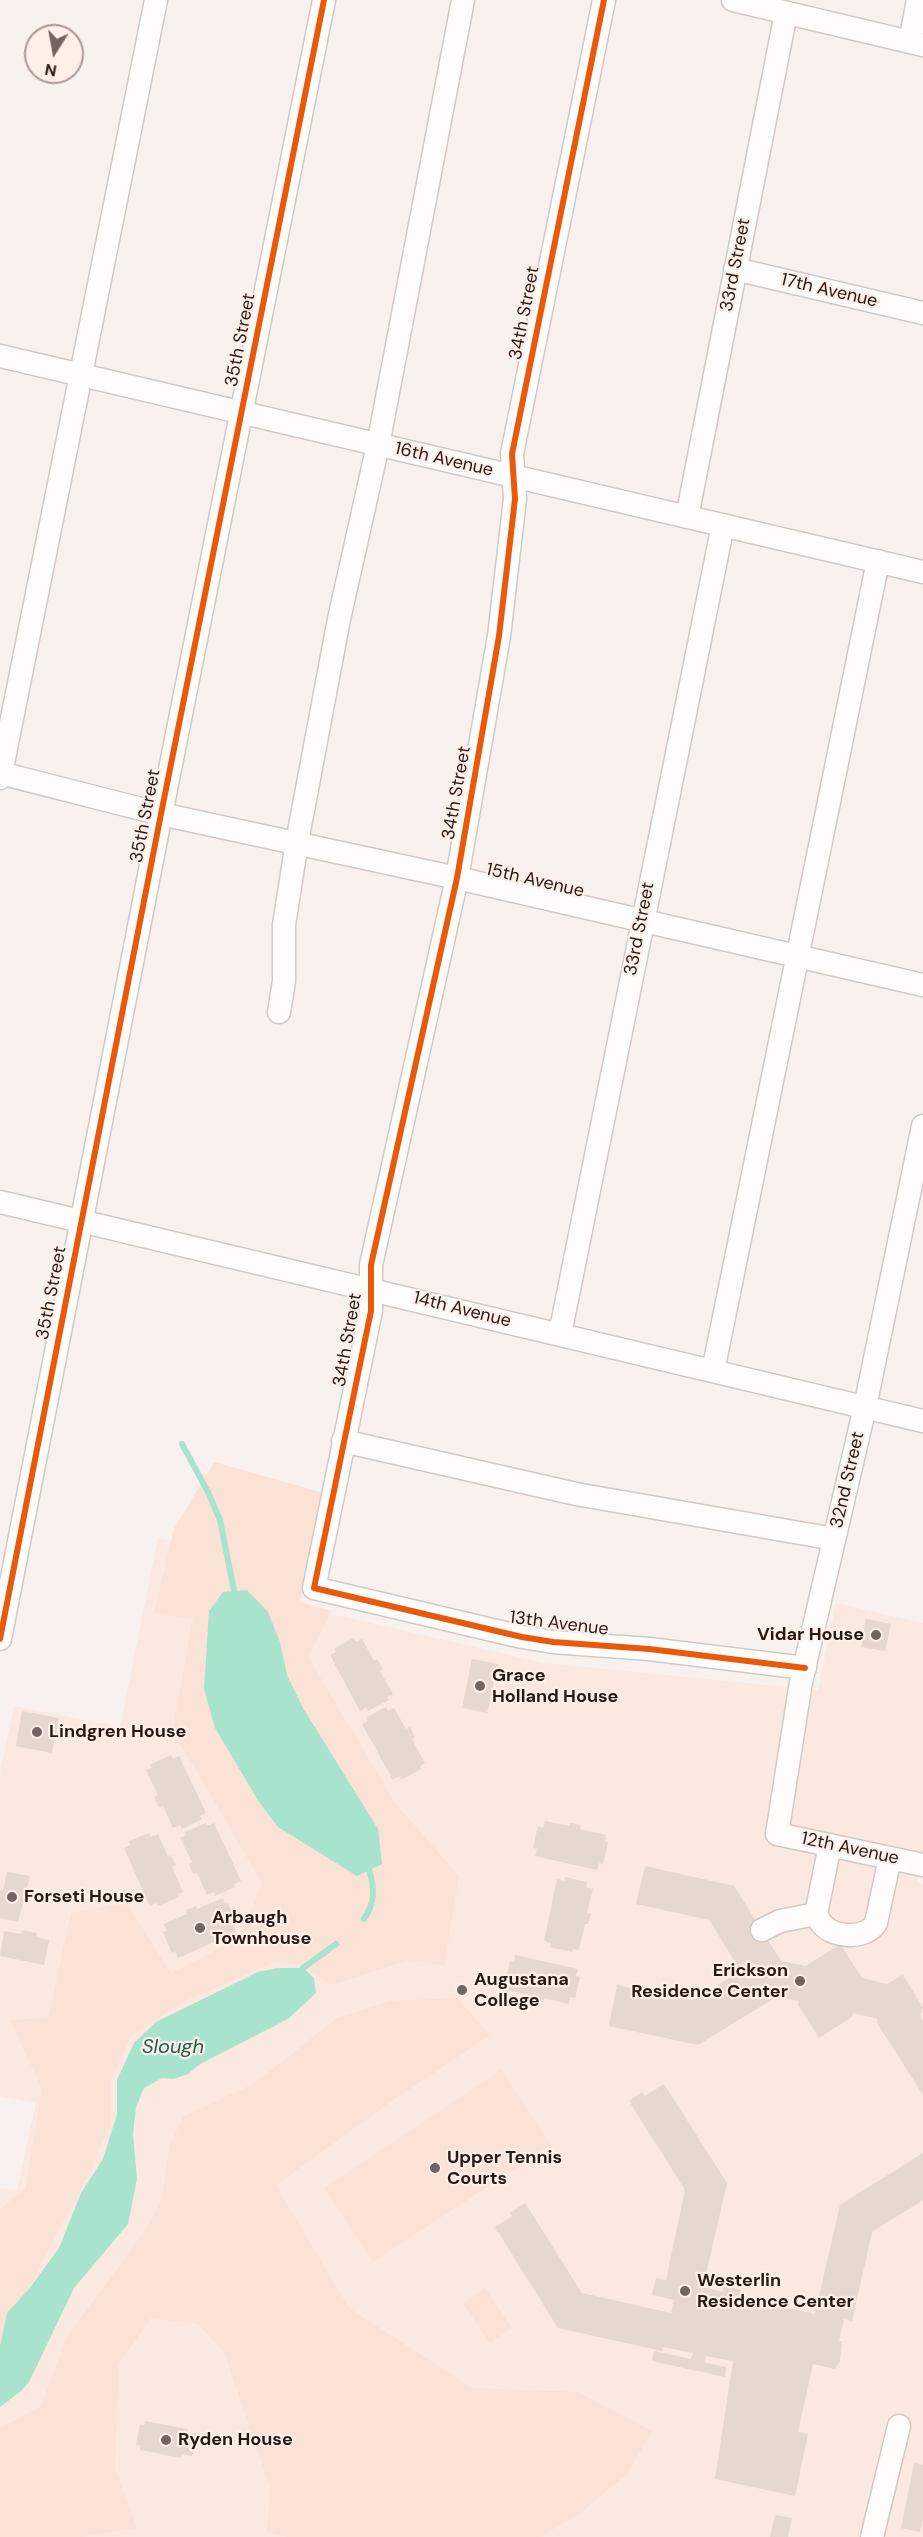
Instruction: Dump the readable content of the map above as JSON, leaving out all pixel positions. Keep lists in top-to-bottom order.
{
  "streets": {
    "street": [
      "33rd Street",
      "17th Avenue",
      "34th Street",
      "35th Street",
      "16th Avenue",
      "15th Avenue",
      "14th Avenue",
      "32nd Street",
      "13th Avenue",
      "12th Avenue"
    ]
  },
  "crossings": [
    ["33rd Street", "17th Avenue"],
    ["33rd Street", "16th Avenue"],
    ["33rd Street", "15th Avenue"],
    ["33rd Street", "14th Avenue"],
    ["34th Street", "16th Avenue"],
    ["34th Street", "15th Avenue"],
    ["34th Street", "14th Avenue"],
    ["34th Street", "13th Avenue"],
    ["35th Street", "16th Avenue"],
    ["35th Street", "15th Avenue"],
    ["35th Street", "14th Avenue"],
    ["14th Avenue", "32nd Street"],
    ["32nd Street", "13th Avenue"],
    ["32nd Street", "12th Avenue"]
  ],
  "water": ["Slough"],
  "places": [
    "Vidar House",
    "Grace Holland House",
    "Lindgren House",
    "Forseti House",
    "Arbaugh Townhouse",
    "Erickson Residence Center",
    "Augustana College",
    "Upper Tennis Courts",
    "Westerlin Residence Center",
    "Ryden House"
  ],
  "north": "bottom"
}
